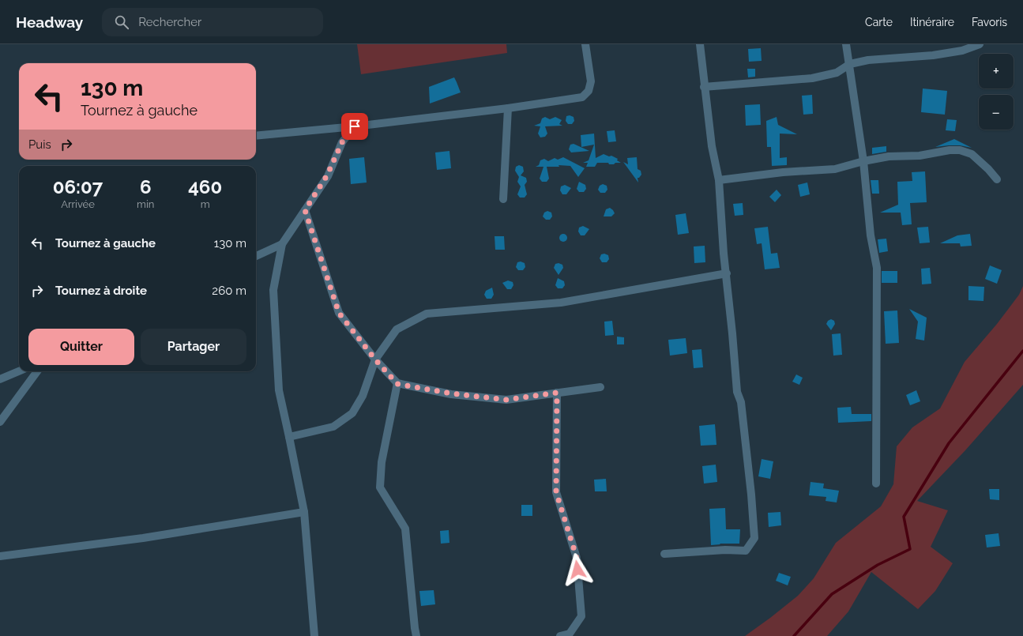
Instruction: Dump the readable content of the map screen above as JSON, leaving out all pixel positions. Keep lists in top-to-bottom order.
{
  "page": {
    "header": "Headway",
    "search": "Rechercher",
    "nav": ["Carte", "Itinéraire", "Favoris"],
    "map_buttons": ["+", "−"],
    "turn": ["130 m", "Tournez à gauche"],
    "then": "Puis",
    "eta": [
      "06:07",
      "Arrivée",
      "6",
      "min",
      "460",
      "m"
    ],
    "list": [
      {
        "name": "Tournez à gauche",
        "value": "130 m"
      },
      {
        "name": "Tournez à droite",
        "value": "260 m"
      }
    ],
    "buttons": ["Quitter", "Partager"]
  }
}
